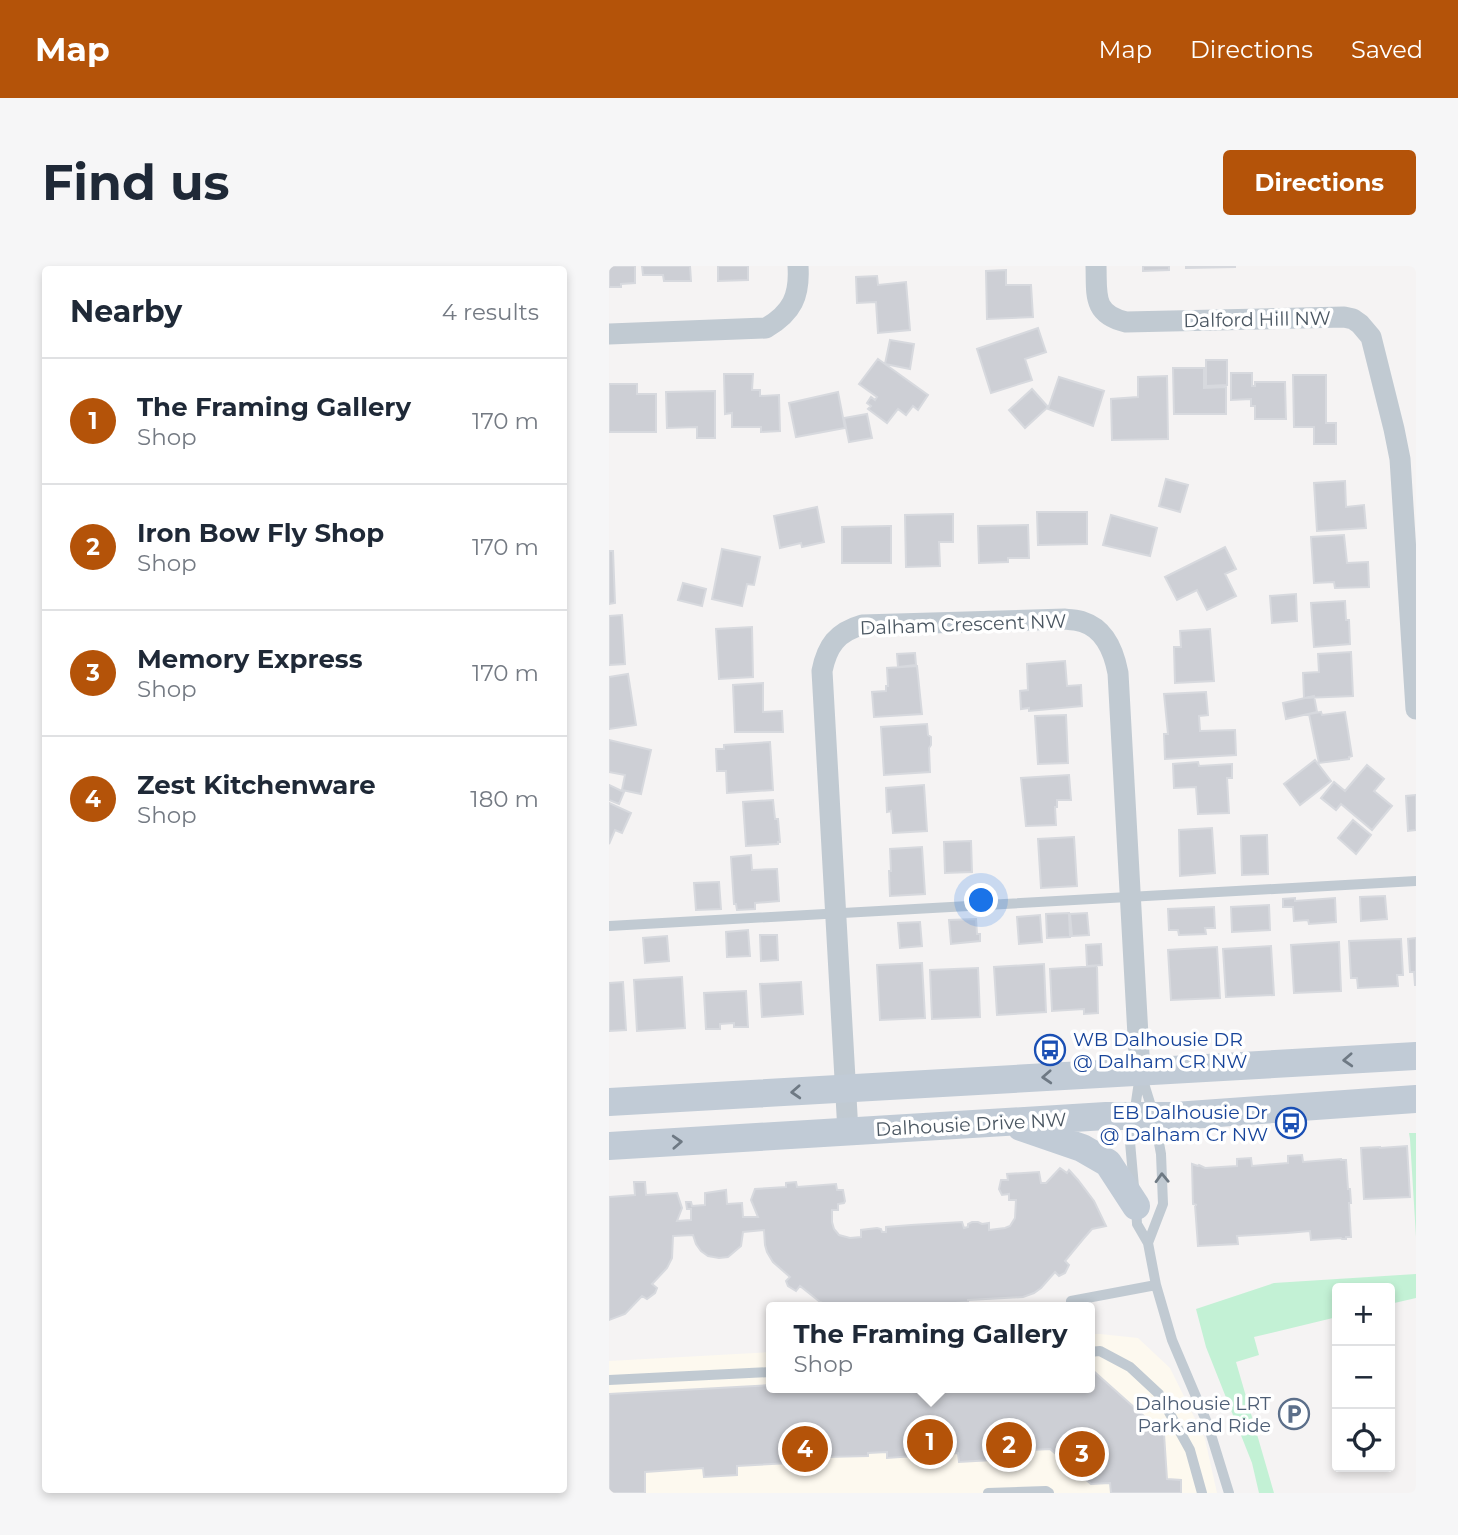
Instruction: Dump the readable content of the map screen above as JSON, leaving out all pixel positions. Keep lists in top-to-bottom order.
{
  "streets": {
    "street": ["Dalford Hill NW", "Dalham Crescent NW", "Dalhousie Drive NW"]
  },
  "crossings": [
    ["Dalham Crescent NW", "Dalhousie Drive NW"]
  ],
  "places": {
    "bus stop": ["WB Dalhousie DR @ Dalham CR NW", "EB Dalhousie Dr @ Dalham Cr NW"],
    "parking": ["Dalhousie LRT Park and Ride"]
  },
  "page": {
    "header": "Map",
    "nav": ["Map", "Directions", "Saved"],
    "buttons": "Directions",
    "title": "Find us",
    "heading": ["Nearby", "4 results"],
    "list": [
      {
        "mark": "1",
        "name": "The Framing Gallery",
        "note": "Shop",
        "value": "170 m"
      },
      {
        "mark": "2",
        "name": "Iron Bow Fly Shop",
        "note": "Shop",
        "value": "170 m"
      },
      {
        "mark": "3",
        "name": "Memory Express",
        "note": "Shop",
        "value": "170 m"
      },
      {
        "mark": "4",
        "name": "Zest Kitchenware",
        "note": "Shop",
        "value": "180 m"
      }
    ],
    "map_buttons": ["+", "−"],
    "popup": ["The Framing Gallery", "Shop"],
    "pins": [
      "1",
      "2",
      "4",
      "3"
    ]
  }
}
